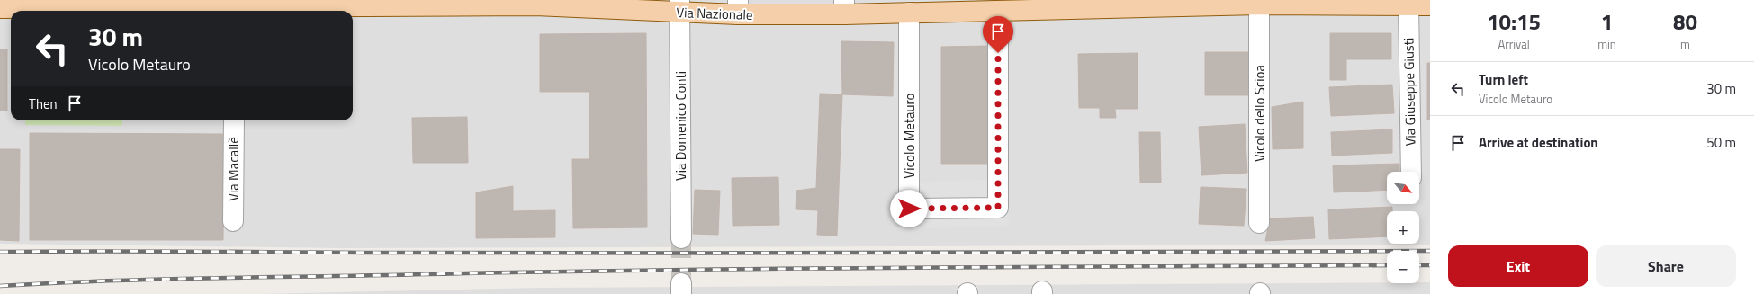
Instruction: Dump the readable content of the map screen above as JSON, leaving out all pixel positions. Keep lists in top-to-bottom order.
{
  "streets": {
    "main road": ["Via Nazionale"],
    "street": [
      "Via Giuseppe Giusti",
      "Vicolo dello Scioa",
      "Via Domenico Conti",
      "Vicolo Metauro",
      "Via Macallè"
    ]
  },
  "crossings": [
    ["Via Nazionale", "Via Giuseppe Giusti"],
    ["Via Nazionale", "Vicolo dello Scioa"],
    ["Via Nazionale", "Via Domenico Conti"],
    ["Via Nazionale", "Vicolo Metauro"]
  ],
  "north": "bottom right",
  "page": {
    "eta": [
      "10:15",
      "Arrival",
      "1",
      "min",
      "80",
      "m"
    ],
    "turn": ["30 m", "Vicolo Metauro"],
    "list": [
      {
        "name": "Turn left",
        "note": "Vicolo Metauro",
        "value": "30 m"
      },
      {
        "name": "Arrive at destination",
        "value": "50 m"
      }
    ],
    "then": "Then",
    "map_buttons": ["+", "−"],
    "buttons": ["Exit", "Share"]
  }
}
